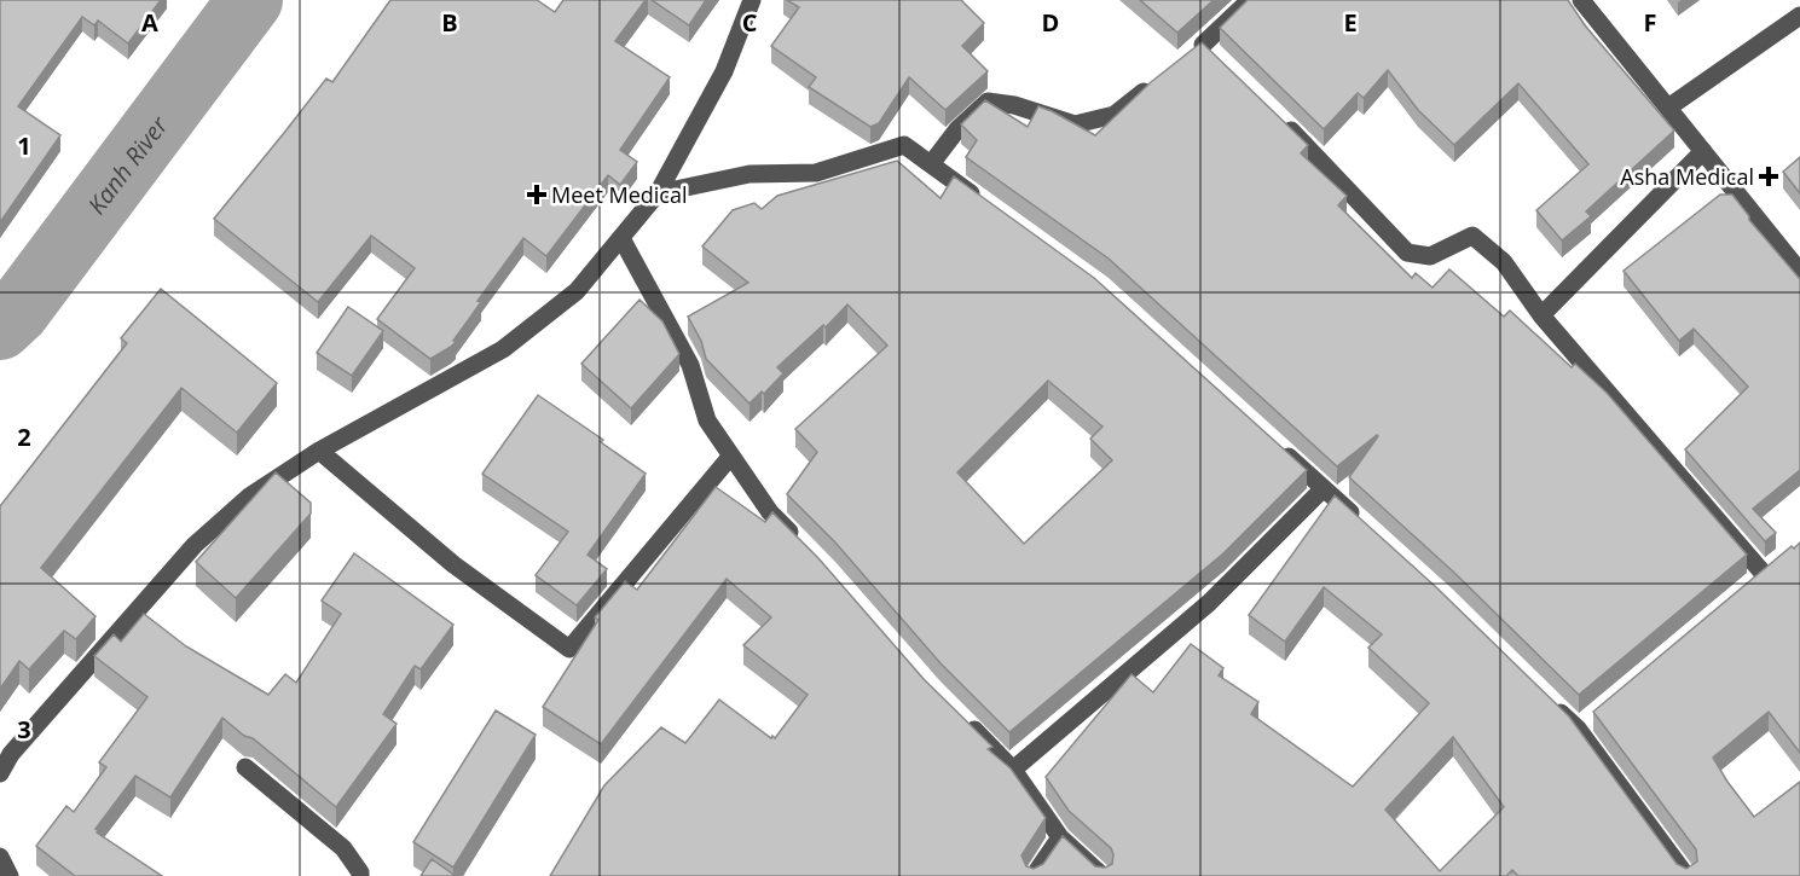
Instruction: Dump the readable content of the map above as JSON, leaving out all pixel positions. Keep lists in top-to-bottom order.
{
  "water": ["Kanh River"],
  "places": {
    "health": ["Asha Medical", "Meet Medical"]
  },
  "grid": {
    "columns": [
      "A",
      "B",
      "C",
      "D",
      "E",
      "F"
    ],
    "rows": ["1", "2", "3"]
  }
}
